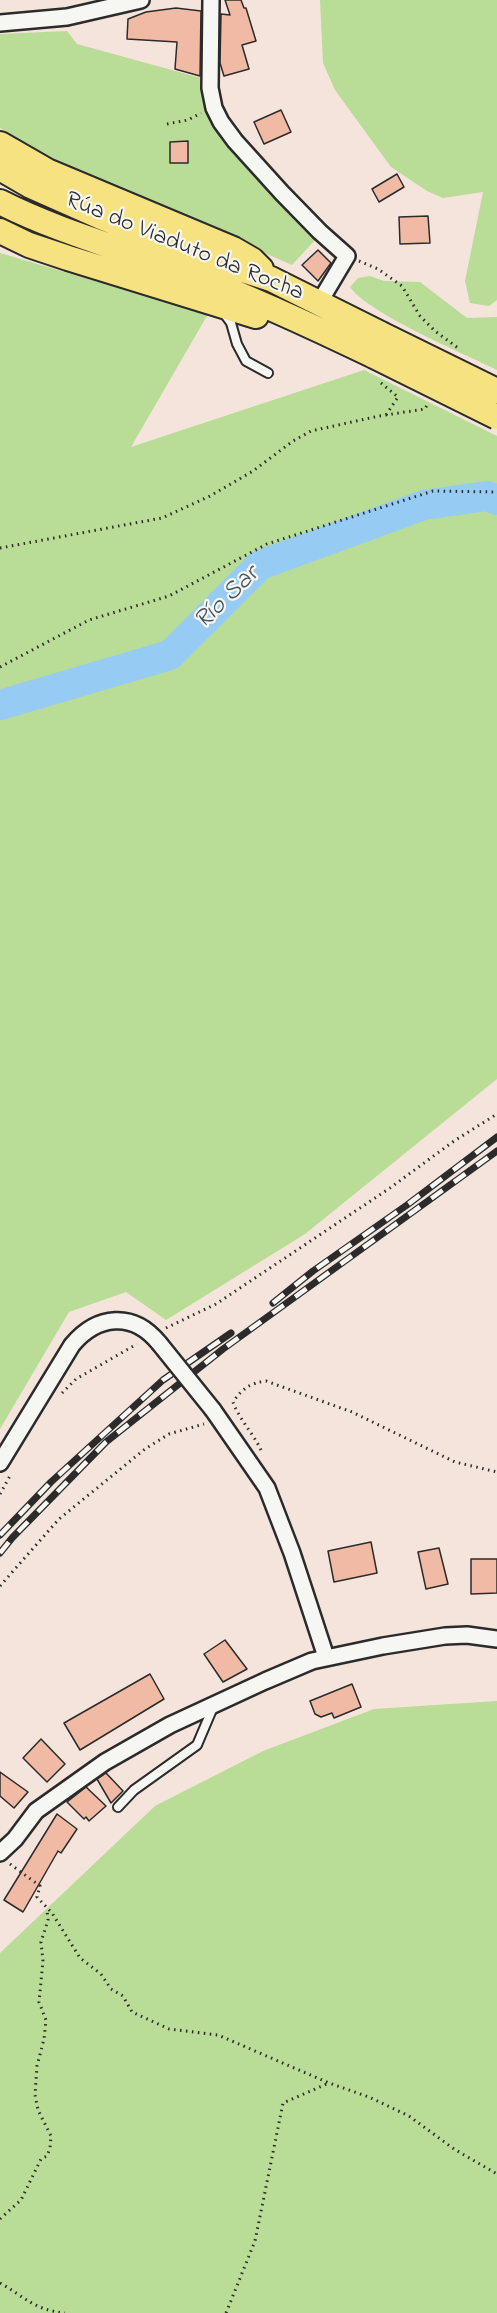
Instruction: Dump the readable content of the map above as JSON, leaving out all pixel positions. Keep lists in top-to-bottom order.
{
  "streets": {
    "highway": ["Rúa do Viaduto da Rocha"]
  },
  "water": ["Río Sar"]
}
